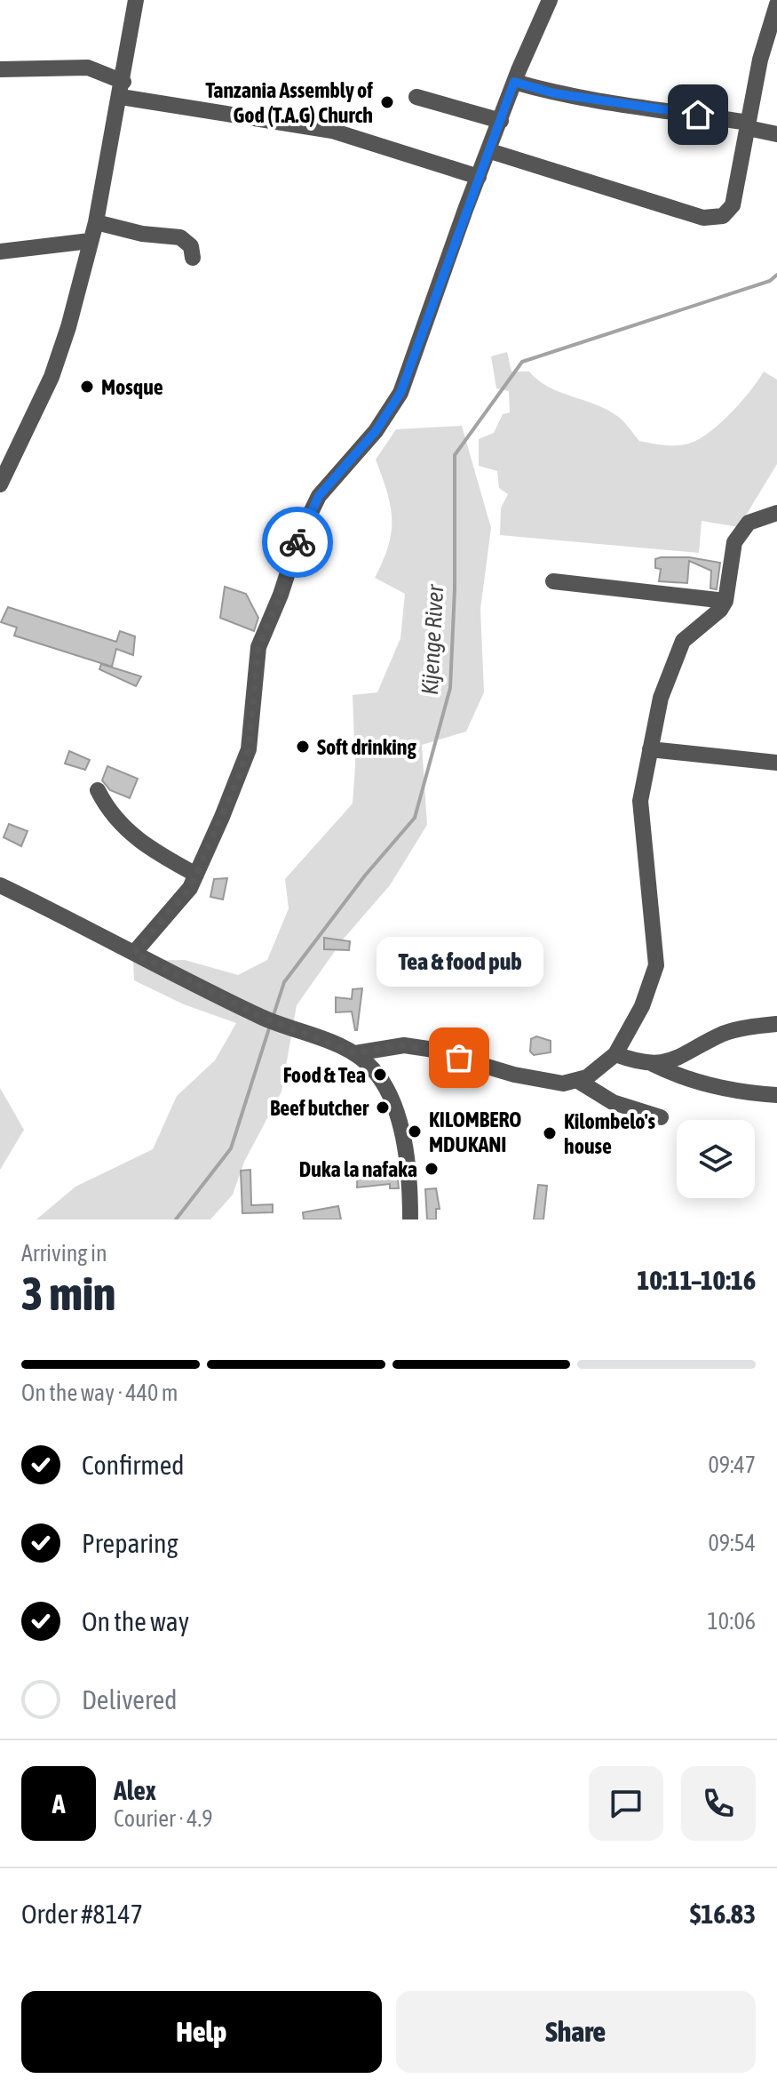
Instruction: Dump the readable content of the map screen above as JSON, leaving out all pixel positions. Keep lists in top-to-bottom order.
{
  "water": ["Kijenge River"],
  "places": [
    "Tanzania Assembly of God (T.A.G) Church",
    "Mosque",
    "Soft drinking",
    "Tea & food pub",
    "Food & Tea",
    "Beef butcher",
    "KILOMBERO MDUKANI",
    "Kilombelo's house",
    "Duka la nafaka"
  ],
  "page": {
    "bubble": "Tea & food pub",
    "heading": ["3 min", "Arriving in", "10:11–10:16"],
    "panel": [
      "Alex",
      "Courier · 4.9",
      "Order #8147",
      "$16.83"
    ],
    "bar": "On the way · 440 m",
    "list": [
      ["Confirmed", "09:47"],
      ["Preparing", "09:54"],
      ["On the way", "10:06"],
      "Delivered"
    ],
    "round": "A",
    "buttons": ["Help", "Share"]
  }
}
